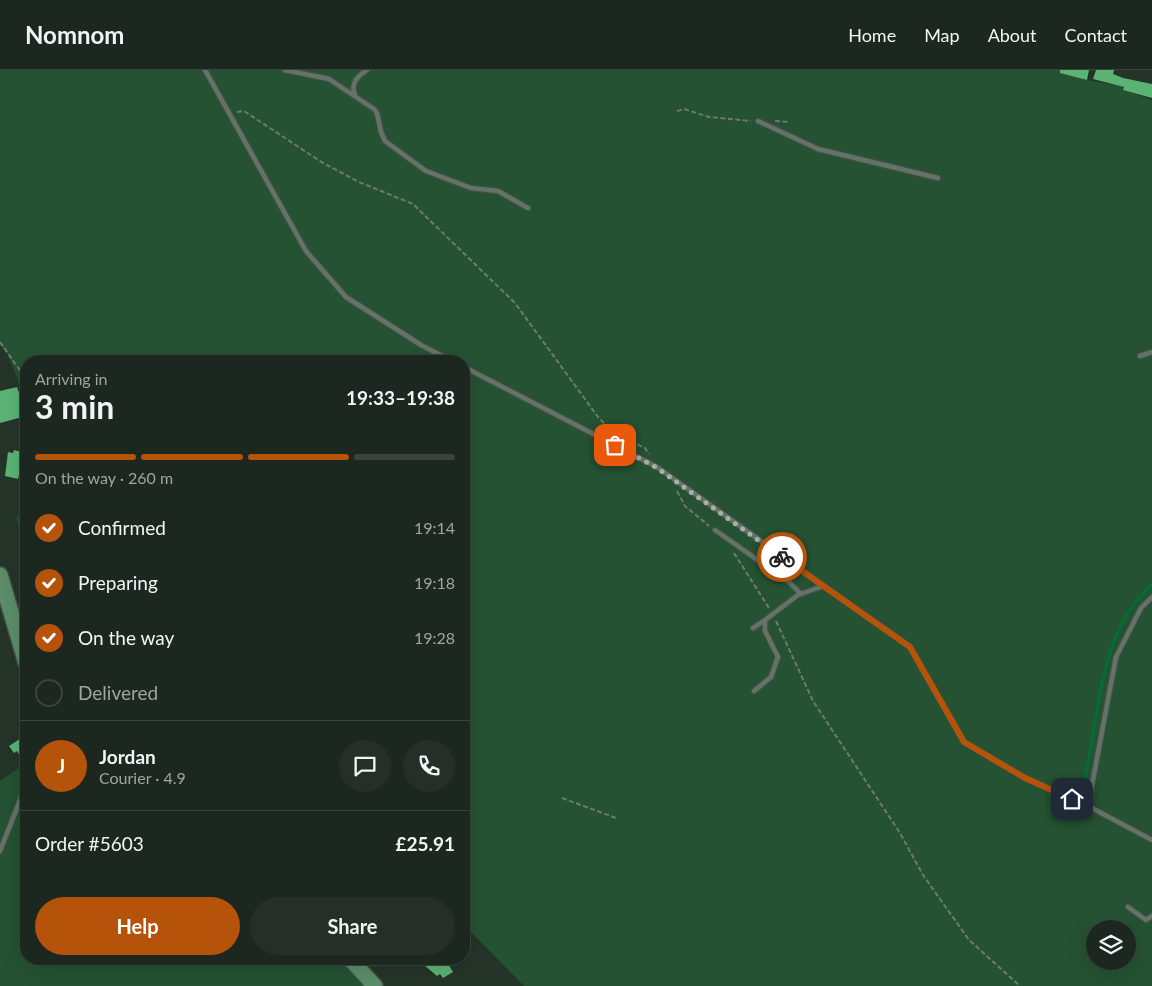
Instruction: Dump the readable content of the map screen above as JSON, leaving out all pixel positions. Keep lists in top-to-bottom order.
{
  "page": {
    "header": "Nomnom",
    "nav": [
      "Home",
      "Map",
      "About",
      "Contact"
    ],
    "heading": ["3 min", "Arriving in", "19:33–19:38"],
    "panel": [
      "Jordan",
      "Courier · 4.9",
      "Order #5603",
      "£25.91"
    ],
    "bar": "On the way · 260 m",
    "list": [
      ["Confirmed", "19:14"],
      ["Preparing", "19:18"],
      ["On the way", "19:28"],
      "Delivered"
    ],
    "round": "J",
    "buttons": ["Help", "Share"]
  }
}
